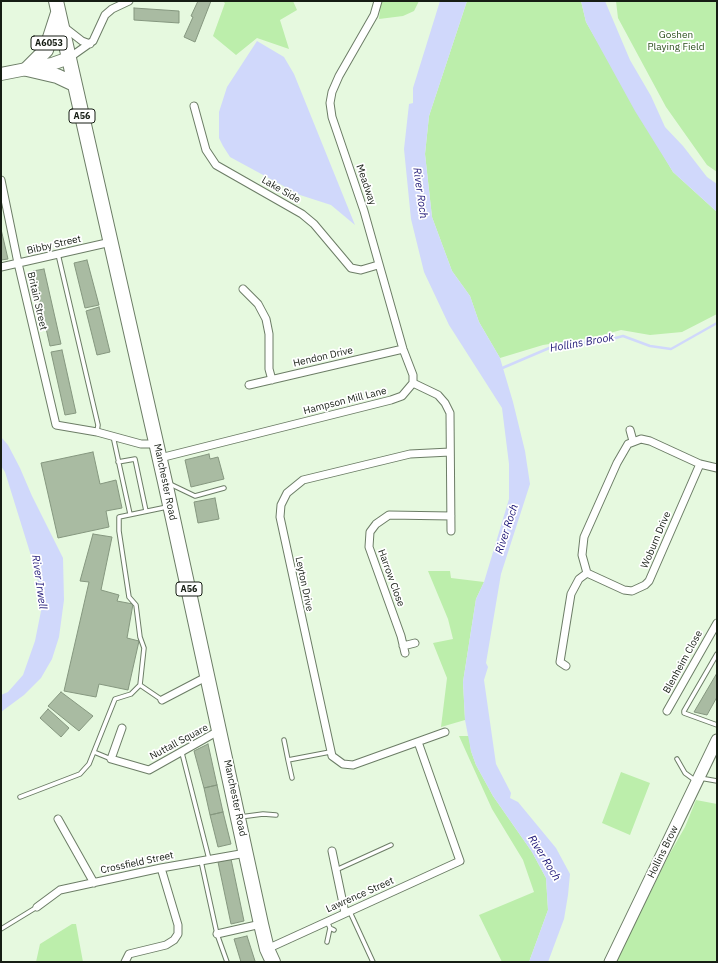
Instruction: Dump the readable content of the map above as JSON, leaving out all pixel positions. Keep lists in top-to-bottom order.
{
  "streets": {
    "highway": ["A6053", "A56", "Manchester Road"],
    "street": [
      "Meadway",
      "Lake Side",
      "Bibby Street",
      "Britain Street",
      "Hendon Drive",
      "Hampson Mill Lane",
      "Woburn Drive",
      "Harrow Close",
      "Leyton Drive",
      "Blenheim Close",
      "Nuttall Square",
      "Hollins Brow",
      "Crossfield Street",
      "Lawrence Street"
    ]
  },
  "crossings": [
    ["A6053", "Manchester Road"],
    ["Meadway", "Lake Side"],
    ["Meadway", "Hendon Drive"],
    ["Meadway", "Hampson Mill Lane"],
    ["Bibby Street", "Britain Street"],
    ["Bibby Street", "Manchester Road"],
    ["Hampson Mill Lane", "Manchester Road"],
    ["Manchester Road", "Nuttall Square"],
    ["Manchester Road", "Crossfield Street"],
    ["Manchester Road", "Lawrence Street"]
  ],
  "water": ["River Roch", "Hollins Brook", "River Irwell"],
  "parks": ["Goshen Playing Field"]
}
